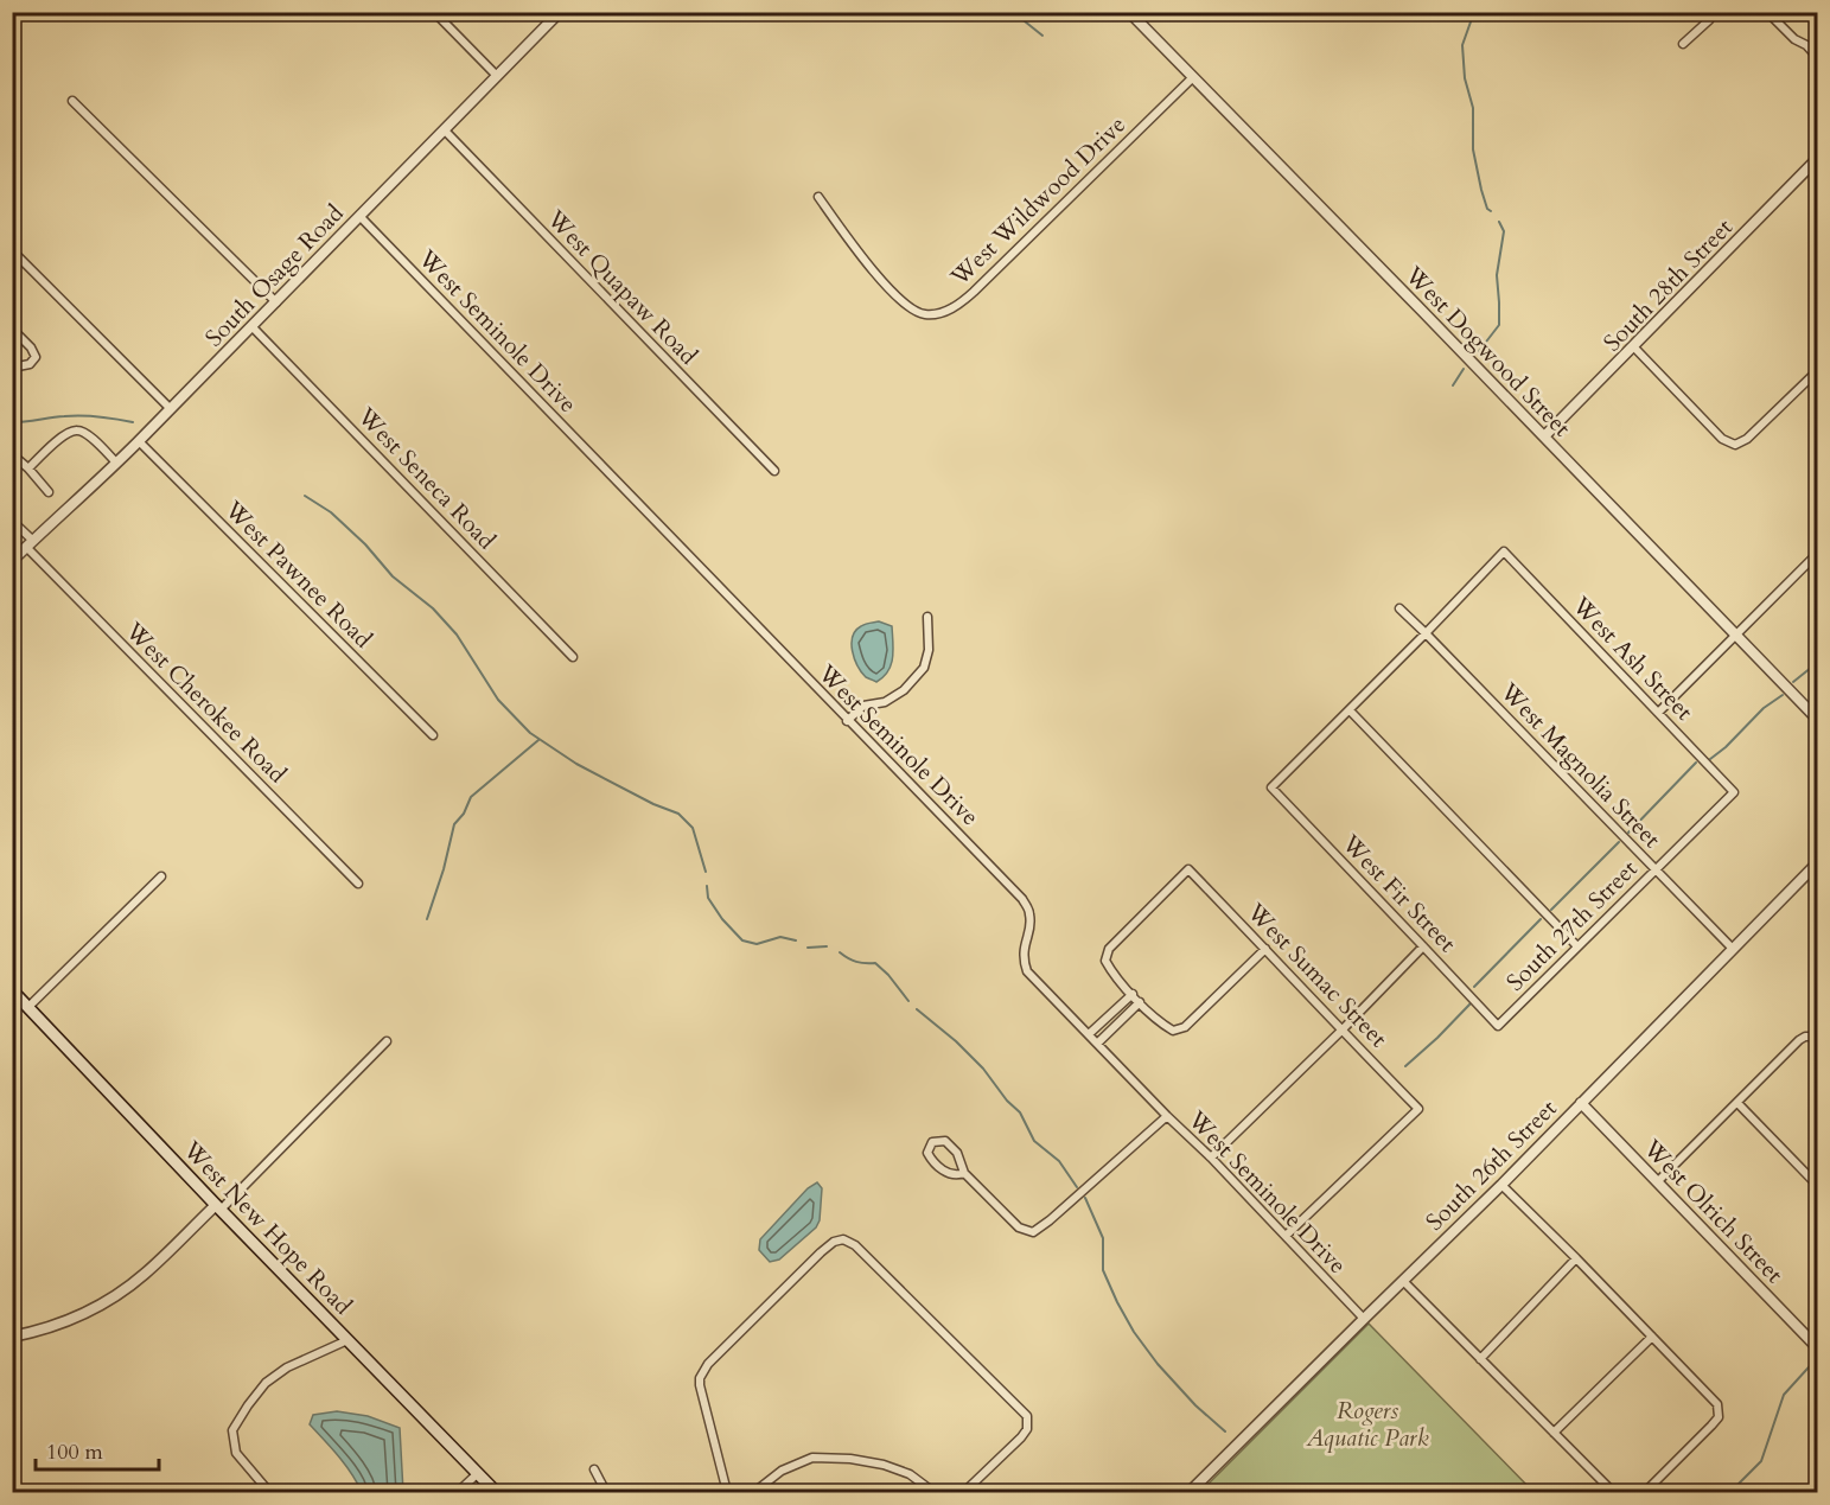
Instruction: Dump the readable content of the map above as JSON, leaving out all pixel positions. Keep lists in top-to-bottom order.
{
  "streets": {
    "main road": ["West New Hope Road"],
    "street": [
      "West Wildwood Drive",
      "South Osage Road",
      "South 28th Street",
      "West Quapaw Road",
      "West Seminole Drive",
      "West Dogwood Street",
      "West Seneca Road",
      "West Pawnee Road",
      "West Ash Street",
      "West Cherokee Road",
      "West Magnolia Street",
      "West Fir Street",
      "South 27th Street",
      "West Sumac Street",
      "South 26th Street",
      "West Olrich Street"
    ]
  },
  "crossings": [
    ["West Wildwood Drive", "West Dogwood Street"],
    ["South Osage Road", "West Quapaw Road"],
    ["South Osage Road", "West Seminole Drive"],
    ["South Osage Road", "West Seneca Road"],
    ["South Osage Road", "West Pawnee Road"],
    ["South Osage Road", "West Cherokee Road"],
    ["South 28th Street", "West Dogwood Street"],
    ["West Seminole Drive", "West Sumac Street"],
    ["West Seminole Drive", "South 26th Street"],
    ["West Ash Street", "West Magnolia Street"],
    ["West Ash Street", "South 27th Street"],
    ["West Magnolia Street", "South 27th Street"],
    ["West Magnolia Street", "South 26th Street"],
    ["West Fir Street", "South 27th Street"],
    ["South 26th Street", "West Olrich Street"]
  ],
  "parks": ["Rogers Aquatic Park"],
  "scale_bar": "100 m"
}
